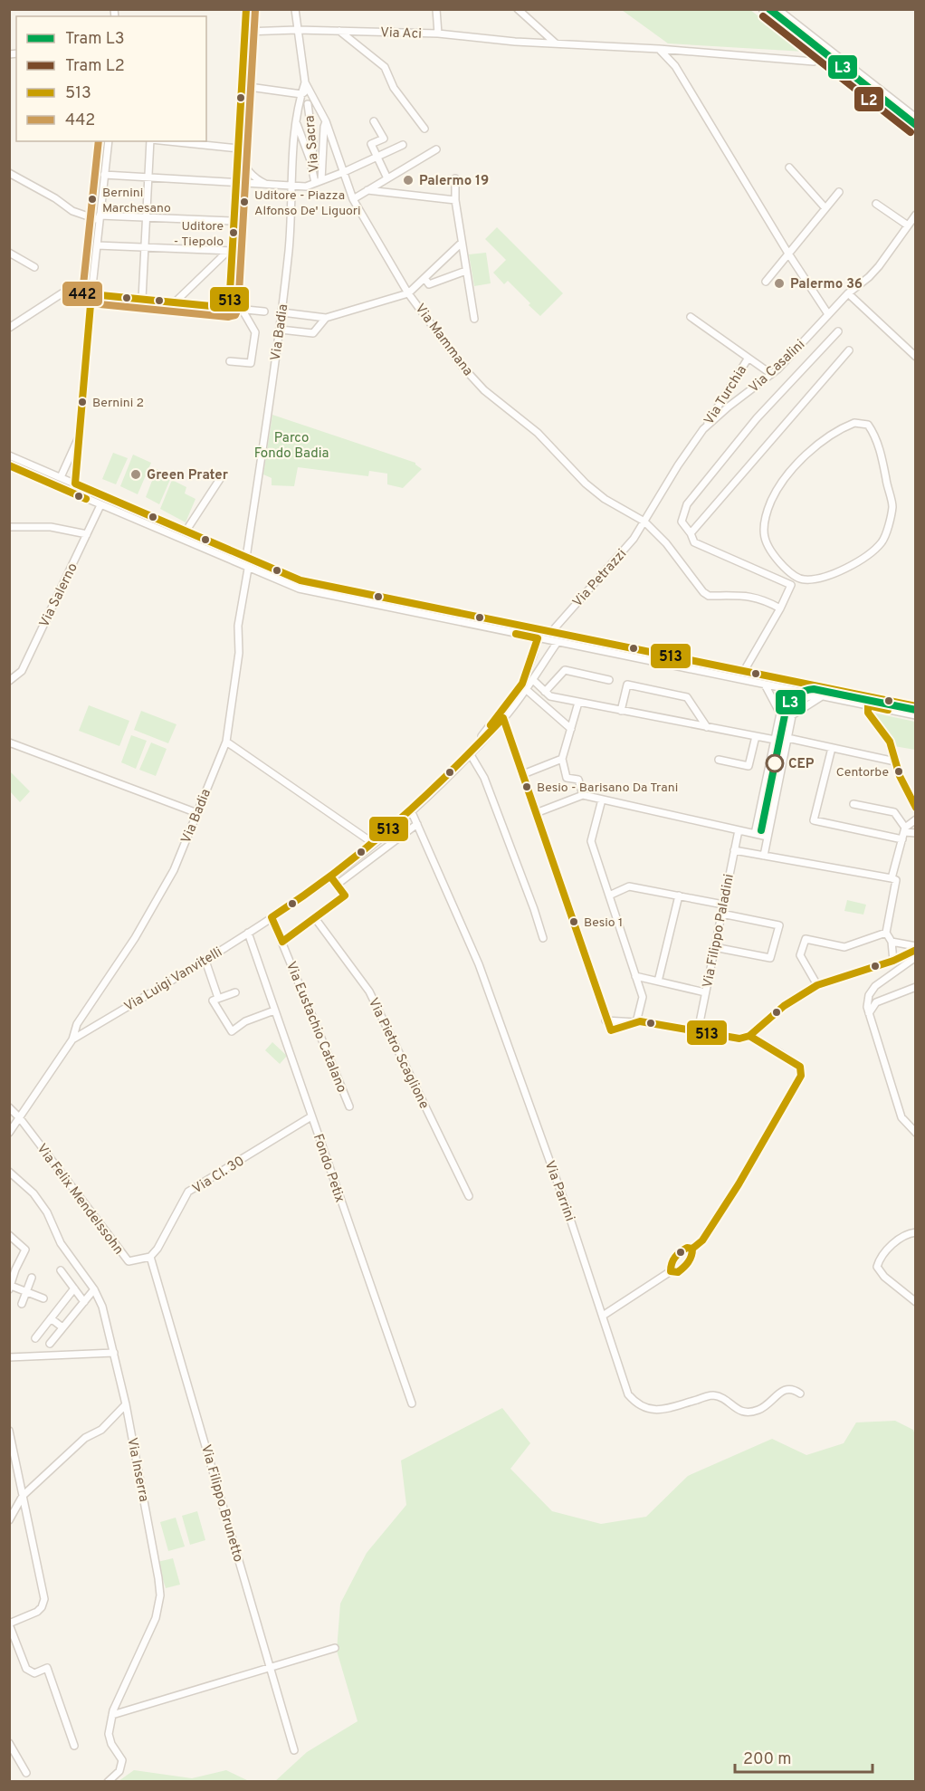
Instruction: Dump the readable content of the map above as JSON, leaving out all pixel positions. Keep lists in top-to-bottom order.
{
  "streets": {
    "street": [
      "Via Aci",
      "Via Sacra",
      "Via Badia",
      "Via Mammana",
      "Via Casalini",
      "Via Turchia",
      "Via Petrazzi",
      "Via Salerno",
      "Via Filippo Paladini",
      "Via Luigi Vanvitelli",
      "Via Eustachio Catalano",
      "Via Pietro Scaglione",
      "Fondo Petix",
      "Via Cl. 30",
      "Via Parrini",
      "Via Felix Mendelssohn",
      "Via Inserra",
      "Via Filippo Brunetto"
    ]
  },
  "crossings": [
    ["Via Badia", "Via Mammana"],
    ["Via Badia", "Via Luigi Vanvitelli"],
    ["Via Badia", "Via Felix Mendelssohn"],
    ["Via Mammana", "Via Casalini"],
    ["Via Mammana", "Via Petrazzi"],
    ["Via Casalini", "Via Turchia"],
    ["Via Casalini", "Via Petrazzi"],
    ["Via Luigi Vanvitelli", "Via Eustachio Catalano"],
    ["Via Luigi Vanvitelli", "Fondo Petix"],
    ["Via Luigi Vanvitelli", "Via Parrini"],
    ["Fondo Petix", "Via Cl. 30"],
    ["Via Cl. 30", "Via Felix Mendelssohn"],
    ["Via Cl. 30", "Via Filippo Brunetto"],
    ["Via Felix Mendelssohn", "Via Filippo Brunetto"]
  ],
  "parks": ["Parco Fondo Badia"],
  "places": [
    "Palermo 19",
    "Bernini Marchesano",
    "Uditore - Piazza Alfonso De' Liguori",
    "Uditore - Tiepolo",
    "Palermo 36",
    "Bernini 2",
    "Green Prater",
    "CEP",
    "Centorbe",
    "Besio - Barisano Da Trani",
    "Besio 1"
  ],
  "lines": [
    "tram line L3",
    "transit line 513",
    "transit line 442",
    "tram line L2"
  ],
  "legend": [
    "Tram L3",
    "Tram L2",
    "513",
    "442"
  ],
  "scale_bar": "200 m"
}
